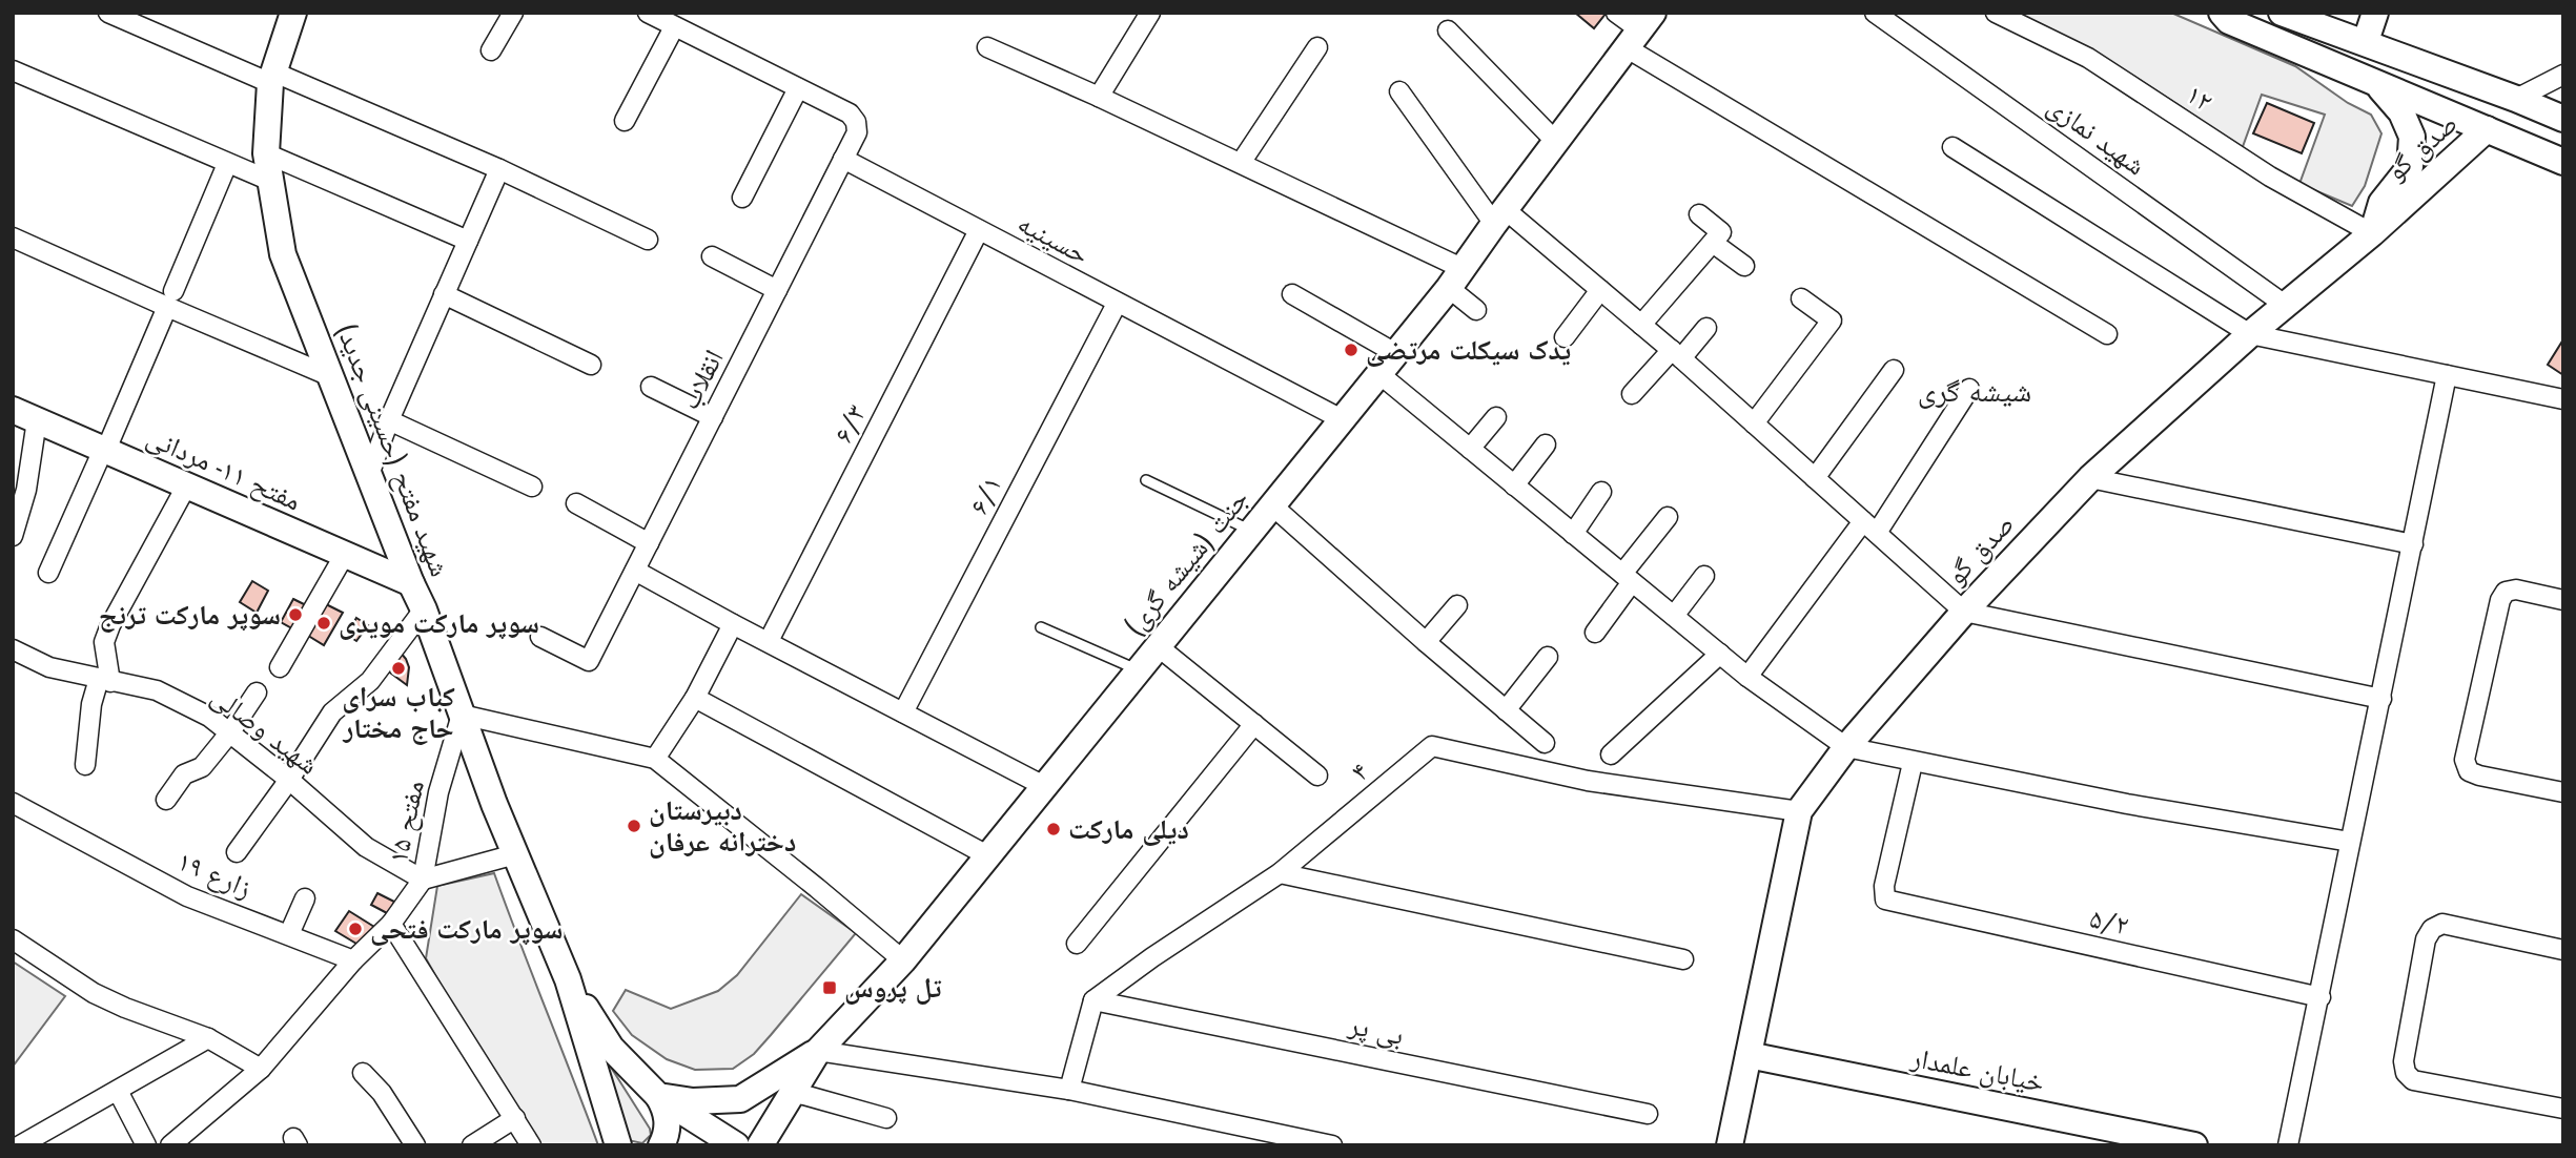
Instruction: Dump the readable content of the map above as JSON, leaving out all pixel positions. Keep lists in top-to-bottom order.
{
  "streets": {
    "street": [
      "۱۲",
      "شهید نمازی",
      "صدق گو",
      "حسینیه",
      "انقلاب",
      "۶/۳",
      "شهید مفتح (حسینی جدید)",
      "مفتح ۱۱- مردانی",
      "۶/۱",
      "جنت (شیشه گری)",
      "شهید وصالی",
      "۴",
      "مفتح ۱۵",
      "۱۹ زارع",
      "۵/۲",
      "بی پر",
      "خیابان علمدار"
    ]
  },
  "crossings": [
    ["۱۲", "صدق گو"],
    ["شهید نمازی", "صدق گو"],
    ["صدق گو", "۴"],
    ["صدق گو", "خیابان علمدار"],
    ["حسینیه", "انقلاب"],
    ["حسینیه", "۶/۳"],
    ["حسینیه", "۶/۱"],
    ["حسینیه", "جنت (شیشه گری)"],
    ["شهید مفتح (حسینی جدید)", "مفتح ۱۱- مردانی"],
    ["شهید مفتح (حسینی جدید)", "مفتح ۱۵"],
    ["شهید وصالی", "مفتح ۱۵"],
    ["۴", "بی پر"]
  ],
  "districts": ["شیشه گری"],
  "places": {
    "other": [
      "یدک سیکلت مرتضی",
      "سوپر مارکت ترنج",
      "سوپر مارکت مویدی",
      "کباب سرای حاج مختار",
      "دبیرستان دخترانه عرفان",
      "دیلی مارکت",
      "سوپر مارکت فتحی"
    ],
    "transit": ["تل پروس"]
  }
}
